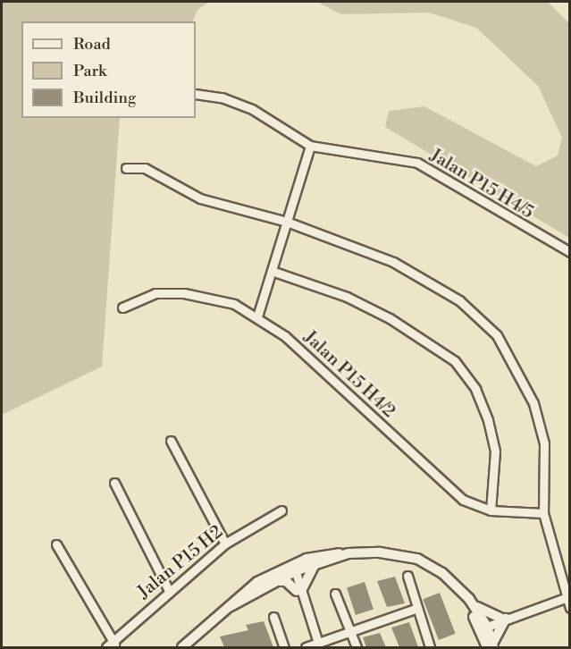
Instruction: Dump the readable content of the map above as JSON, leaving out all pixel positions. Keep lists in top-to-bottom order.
{
  "streets": {
    "street": ["Jalan P15 H4/5", "Jalan P15 H4/2", "Jalan P15 H2"]
  },
  "legend": ["Road", "Park", "Building"]
}
